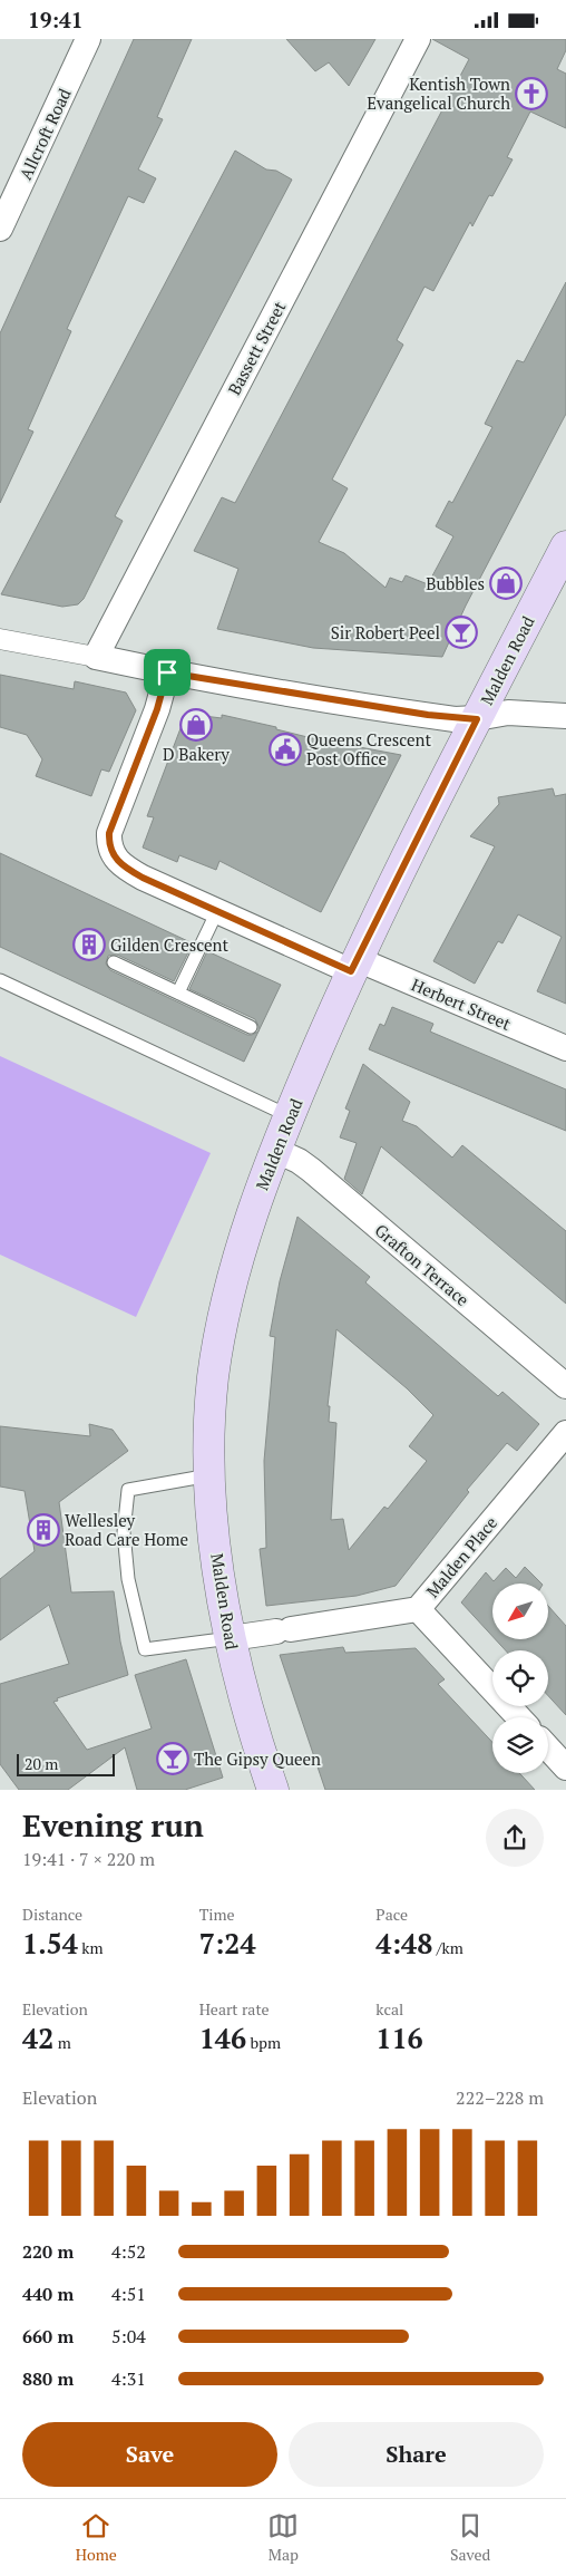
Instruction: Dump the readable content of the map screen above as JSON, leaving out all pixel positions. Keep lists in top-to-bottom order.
{
  "streets": {
    "main road": ["Malden Road"],
    "street": [
      "Allcroft Road",
      "Bassett Street",
      "Herbert Street",
      "Grafton Terrace",
      "Malden Place"
    ]
  },
  "crossings": [
    ["Malden Road", "Herbert Street"],
    ["Malden Road", "Grafton Terrace"],
    ["Malden Road", "Malden Place"]
  ],
  "places": {
    "church": ["Kentish Town Evangelical Church"],
    "shop": ["Bubbles", "D Bakery"],
    "bar": ["Sir Robert Peel", "The Gipsy Queen"],
    "public building": ["Queens Crescent Post Office"],
    "building": ["Gilden Crescent", "Wellesley Road Care Home"]
  },
  "scale_bar": "20 m",
  "north": "bottom left",
  "page": {
    "status": "19:41",
    "scale": "20 m",
    "heading": ["Evening run", "19:41 · 7 × 220 m"],
    "stats": [
      ["Distance", "1.54 km"],
      ["Time", "7:24"],
      ["Pace", "4:48 /km"],
      ["Elevation", "42 m"],
      ["Heart rate", "146 bpm"],
      ["kcal", "116"]
    ],
    "chart": ["Elevation", "222–228 m"],
    "list": [
      {
        "name": "220 m",
        "note": "4:52"
      },
      {
        "name": "440 m",
        "note": "4:51"
      },
      {
        "name": "660 m",
        "note": "5:04"
      },
      {
        "name": "880 m",
        "note": "4:31"
      }
    ],
    "buttons": ["Save", "Share"],
    "tabs": ["Home", "Map", "Saved"]
  }
}
